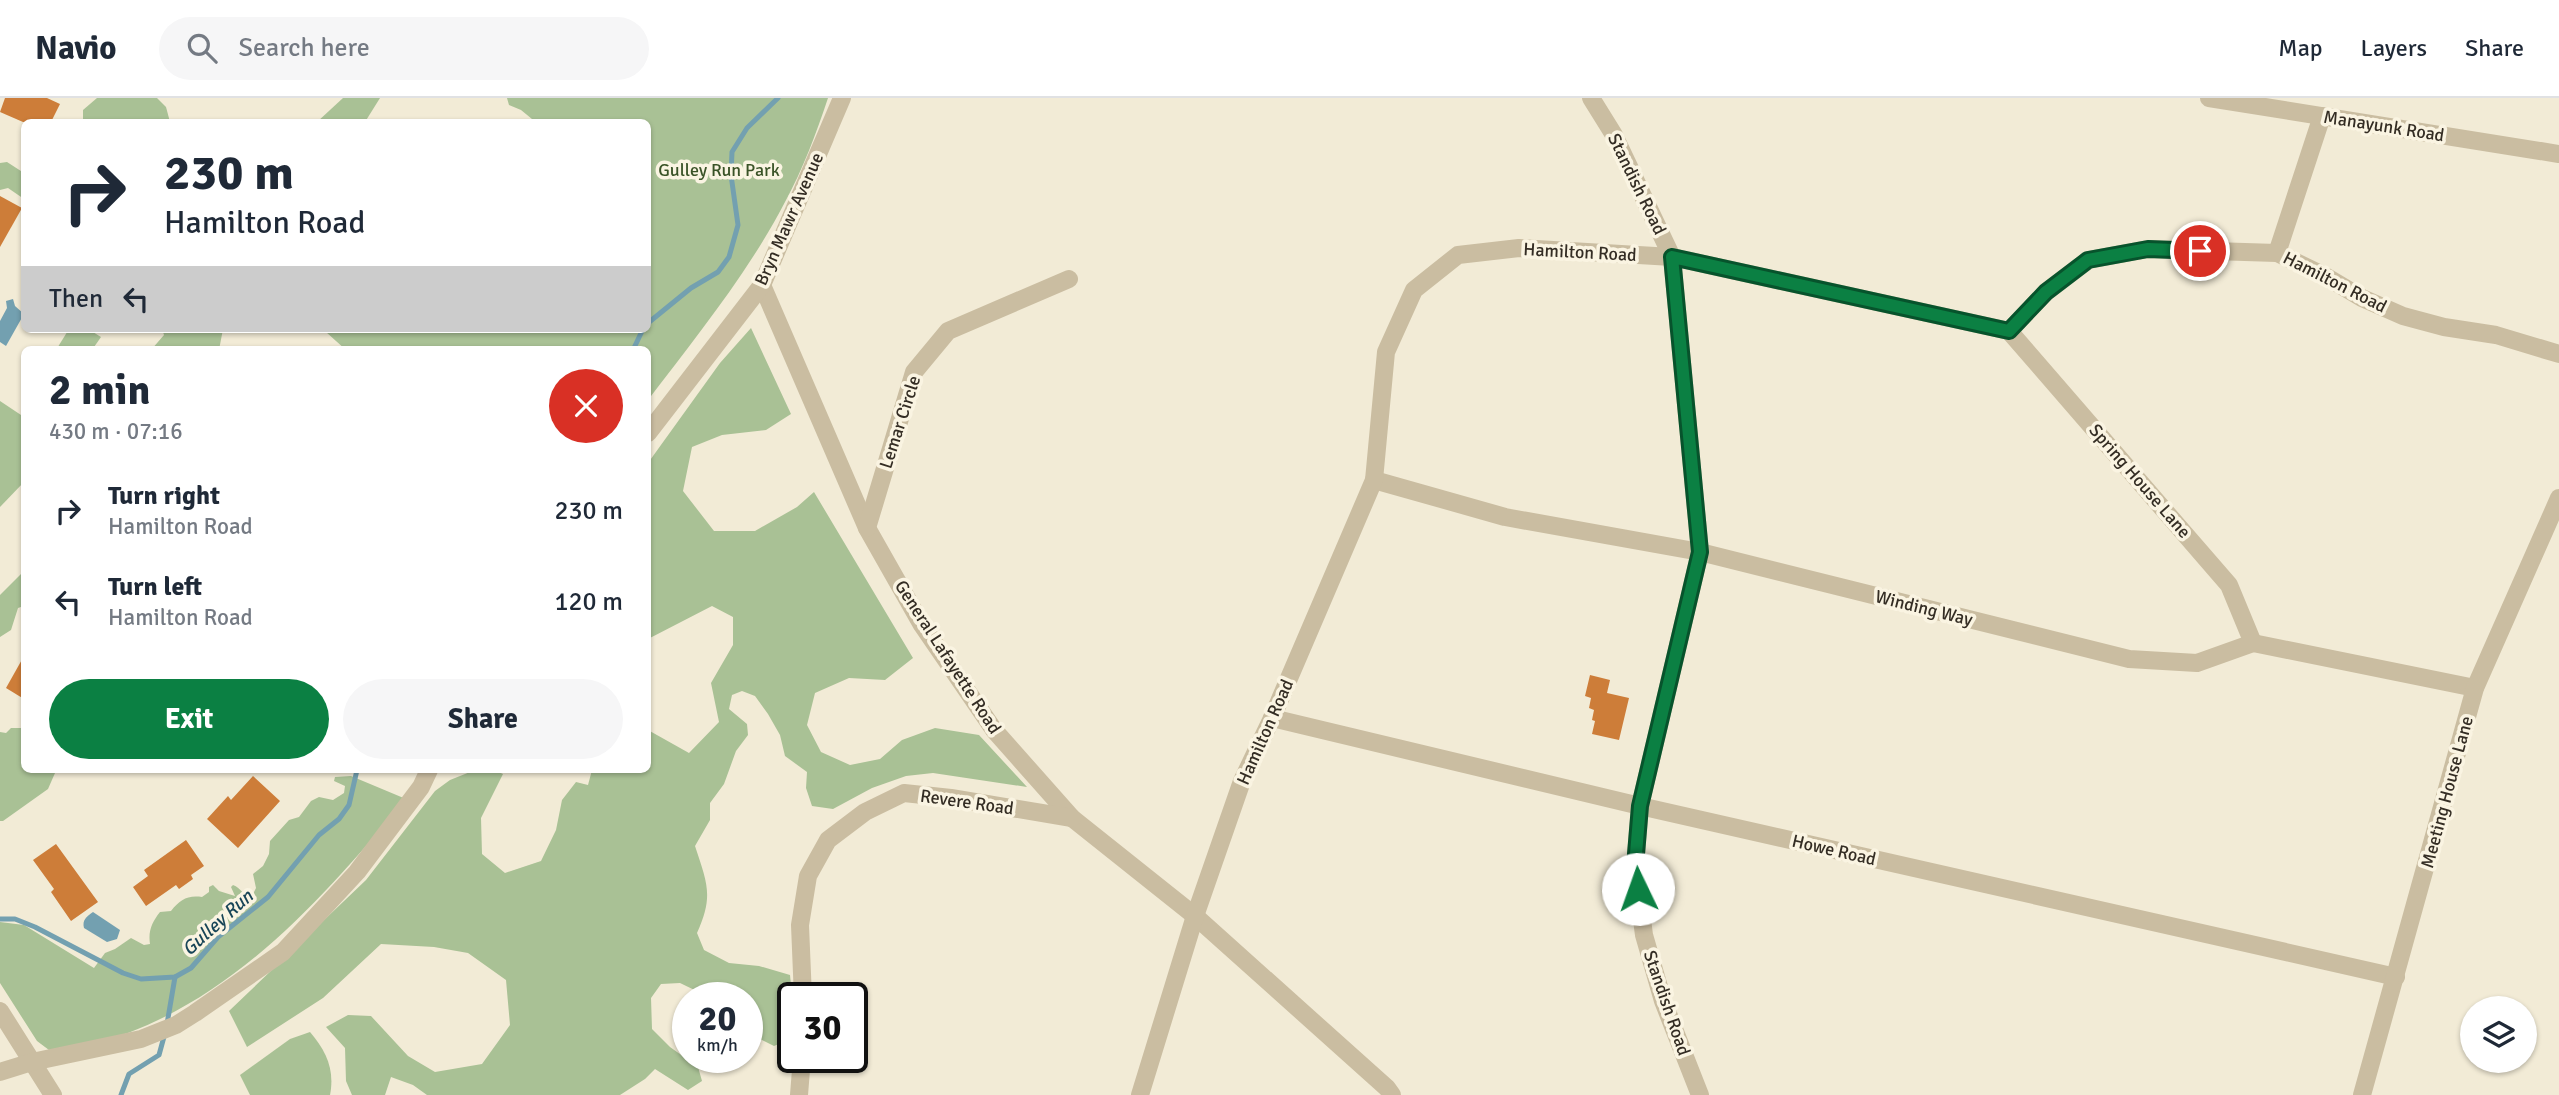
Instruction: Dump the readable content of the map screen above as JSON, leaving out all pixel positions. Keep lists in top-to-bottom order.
{
  "streets": {
    "street": [
      "Manayunk Road",
      "Standish Road",
      "Bryn Mawr Avenue",
      "Hamilton Road",
      "Lemar Circle",
      "Spring House Lane",
      "Winding Way",
      "General Lafayette Road",
      "Meeting House Lane",
      "Revere Road",
      "Howe Road"
    ]
  },
  "crossings": [
    ["Standish Road", "Hamilton Road"],
    ["Standish Road", "Winding Way"],
    ["Standish Road", "Howe Road"],
    ["Bryn Mawr Avenue", "General Lafayette Road"],
    ["Hamilton Road", "Spring House Lane"],
    ["Hamilton Road", "Winding Way"],
    ["Hamilton Road", "General Lafayette Road"],
    ["Hamilton Road", "Howe Road"],
    ["Lemar Circle", "General Lafayette Road"],
    ["Spring House Lane", "Winding Way"],
    ["General Lafayette Road", "Revere Road"],
    ["Meeting House Lane", "Howe Road"]
  ],
  "water": ["Gulley Run"],
  "parks": ["Gulley Run Park"],
  "page": {
    "header": "Navio",
    "search": "Search here",
    "nav": ["Map", "Layers", "Share"],
    "turn": ["230 m", "Hamilton Road"],
    "then": "Then",
    "heading": ["2 min", "430 m · 07:16"],
    "list": [
      {
        "name": "Turn right",
        "note": "Hamilton Road",
        "value": "230 m"
      },
      {
        "name": "Turn left",
        "note": "Hamilton Road",
        "value": "120 m"
      }
    ],
    "buttons": ["Exit", "Share"],
    "speed": "20 km/h",
    "limit": "30"
  }
}
